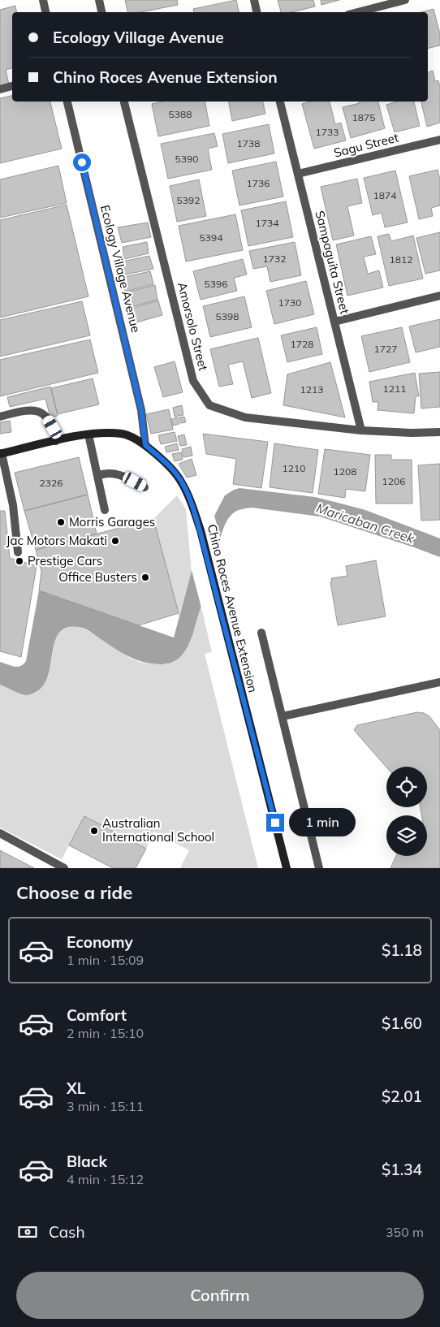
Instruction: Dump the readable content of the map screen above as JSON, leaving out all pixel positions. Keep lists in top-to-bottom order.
{
  "streets": {
    "main road": ["Chino Roces Avenue Extension"],
    "street": [
      "Sagu Street",
      "Sampaguita Street",
      "Ecology Village Avenue",
      "Amorsolo Street"
    ]
  },
  "crossings": [
    ["Sagu Street", "Sampaguita Street"],
    ["Sampaguita Street", "Amorsolo Street"],
    ["Ecology Village Avenue", "Chino Roces Avenue Extension"]
  ],
  "water": ["Maricaban Creek"],
  "places": [
    "Morris Garages",
    "Jac Motors Makati",
    "Prestige Cars",
    "Office Busters",
    "Australian International School"
  ],
  "house_numbers": [
    "5388",
    "1875",
    "1733",
    "1738",
    "5390",
    "1736",
    "1874",
    "5392",
    "1734",
    "5394",
    "1732",
    "1812",
    "5396",
    "1730",
    "5398",
    "1728",
    "1727",
    "1211",
    "1213",
    "1210",
    "1208",
    "1206",
    "2326"
  ],
  "page": {
    "banner": ["Ecology Village Avenue", "Chino Roces Avenue Extension"],
    "bubble": "1 min",
    "heading": "Choose a ride",
    "list": [
      {
        "name": "Economy",
        "note": "1 min · 15:09",
        "value": "$1.18"
      },
      {
        "name": "Comfort",
        "note": "2 min · 15:10",
        "value": "$1.60"
      },
      {
        "name": "XL",
        "note": "3 min · 15:11",
        "value": "$2.01"
      },
      {
        "name": "Black",
        "note": "4 min · 15:12",
        "value": "$1.34"
      }
    ],
    "pay": ["Cash", "350 m"],
    "buttons": "Confirm"
  }
}
